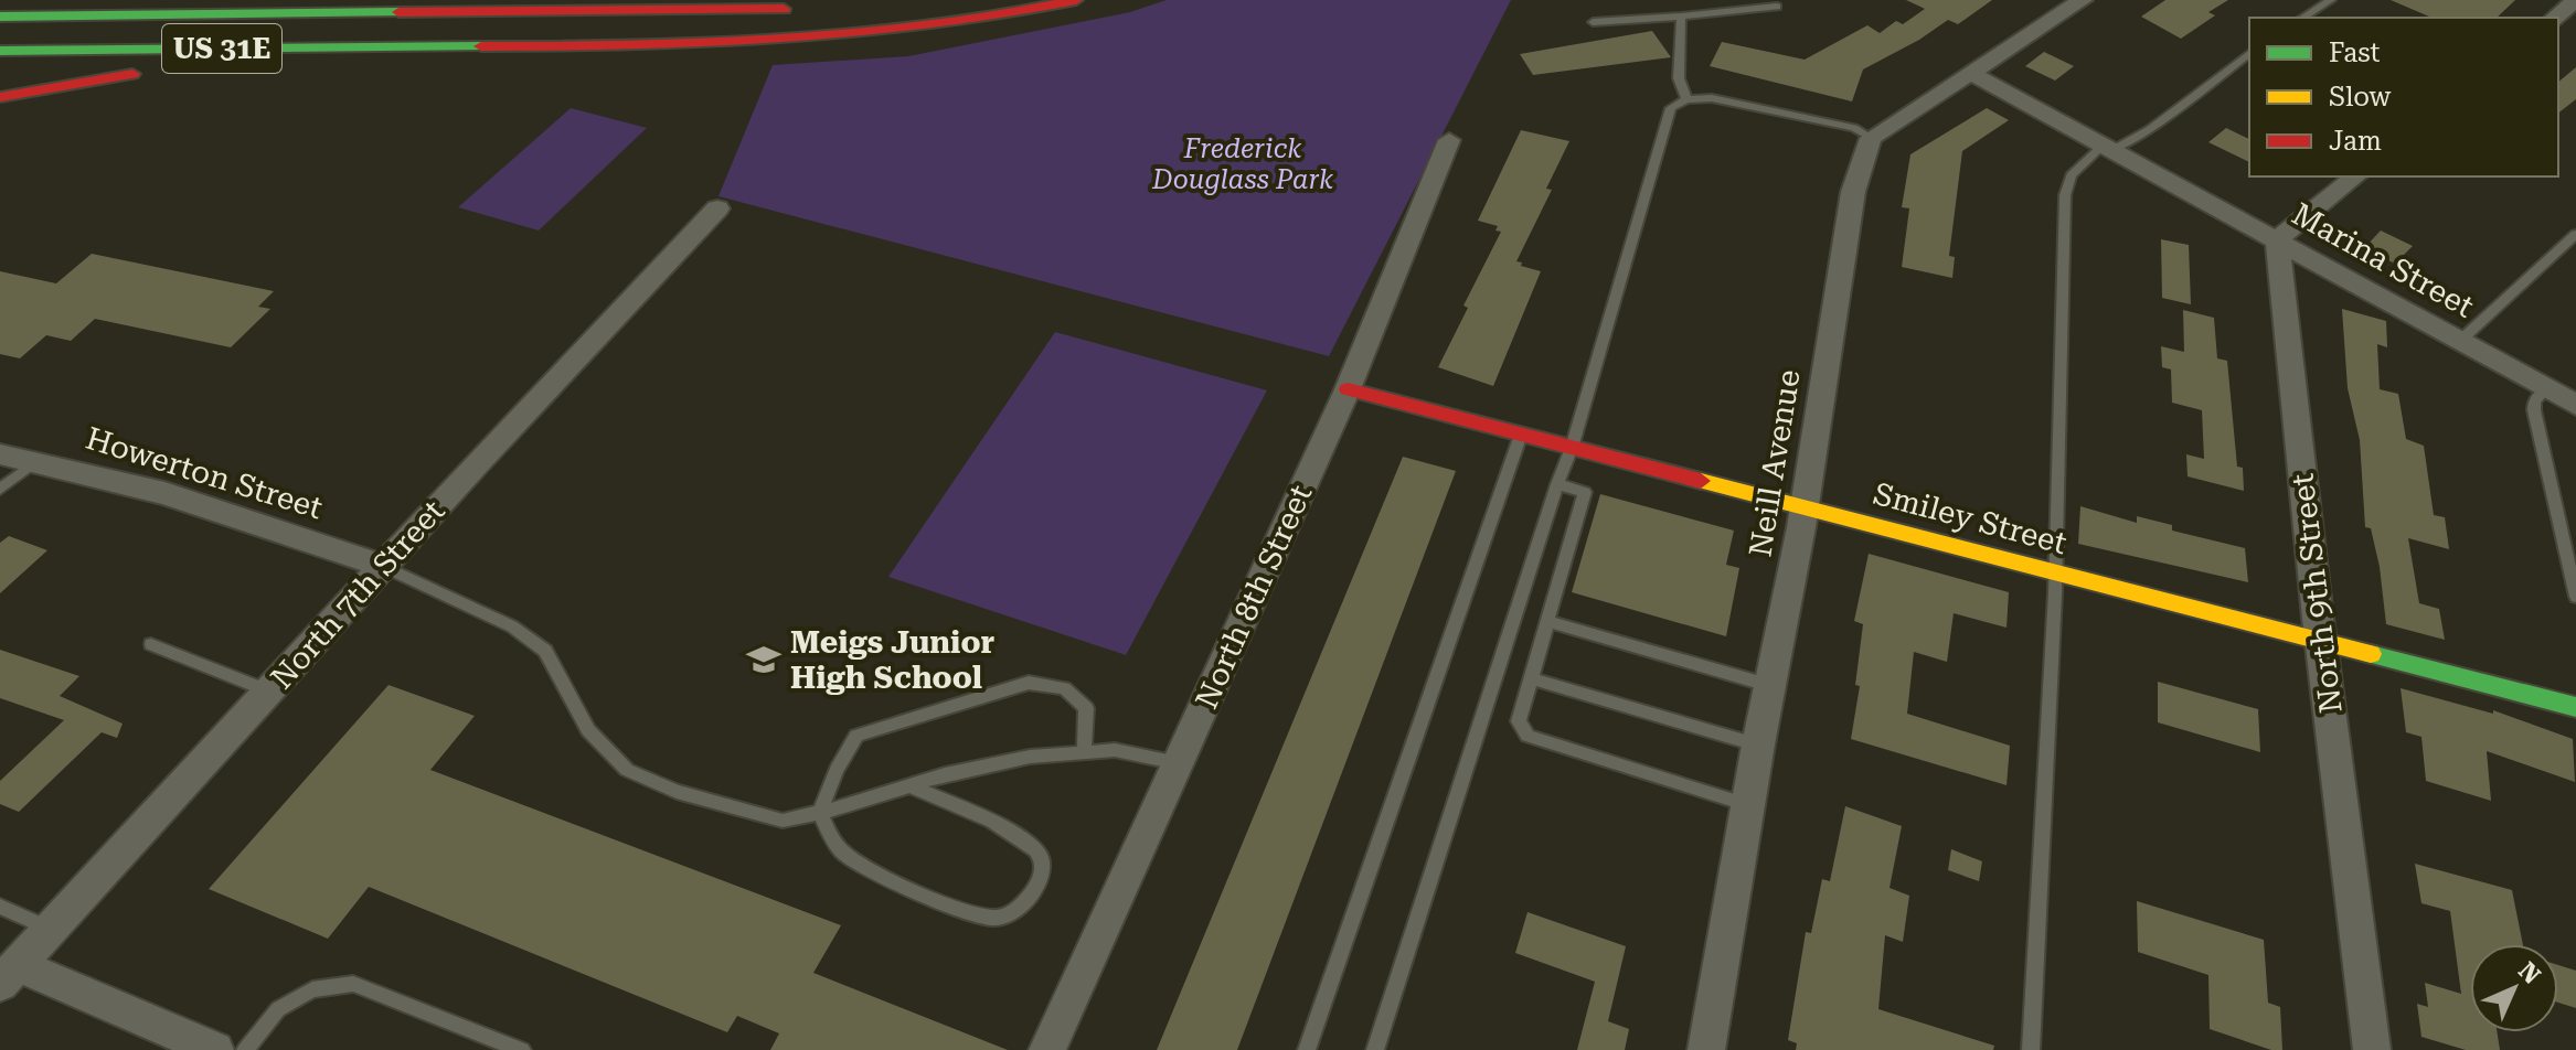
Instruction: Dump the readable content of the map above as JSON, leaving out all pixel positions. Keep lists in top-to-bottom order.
{
  "streets": {
    "main road": ["US 31E", "Smiley Street"],
    "street": [
      "Marina Street",
      "Neill Avenue",
      "Howerton Street",
      "North 9th Street",
      "North 7th Street",
      "North 8th Street"
    ]
  },
  "crossings": [
    ["Marina Street", "North 9th Street"],
    ["Neill Avenue", "Smiley Street"],
    ["Howerton Street", "North 7th Street"],
    ["Smiley Street", "North 9th Street"],
    ["Smiley Street", "North 8th Street"]
  ],
  "parks": ["Frederick Douglass Park"],
  "places": {
    "school or university": ["Meigs Junior High School"]
  },
  "legend": ["Fast", "Slow", "Jam"],
  "north": "top right"
}
